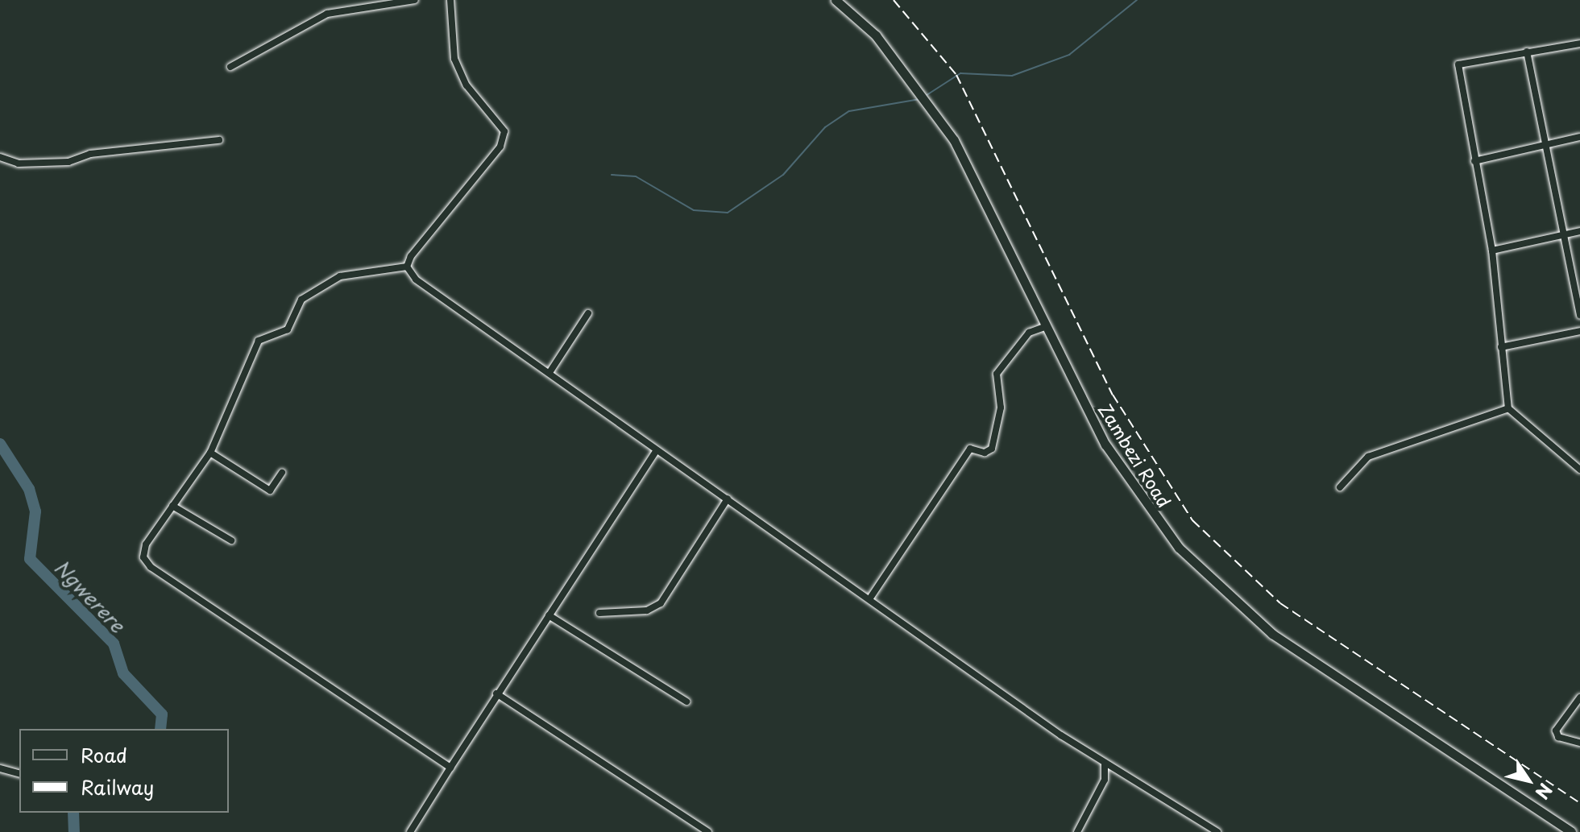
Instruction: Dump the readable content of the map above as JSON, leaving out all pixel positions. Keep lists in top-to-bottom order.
{
  "streets": {
    "main road": ["Zambezi Road"]
  },
  "water": ["Ngwerere"],
  "legend": ["Road", "Railway"],
  "north": "bottom right"
}
